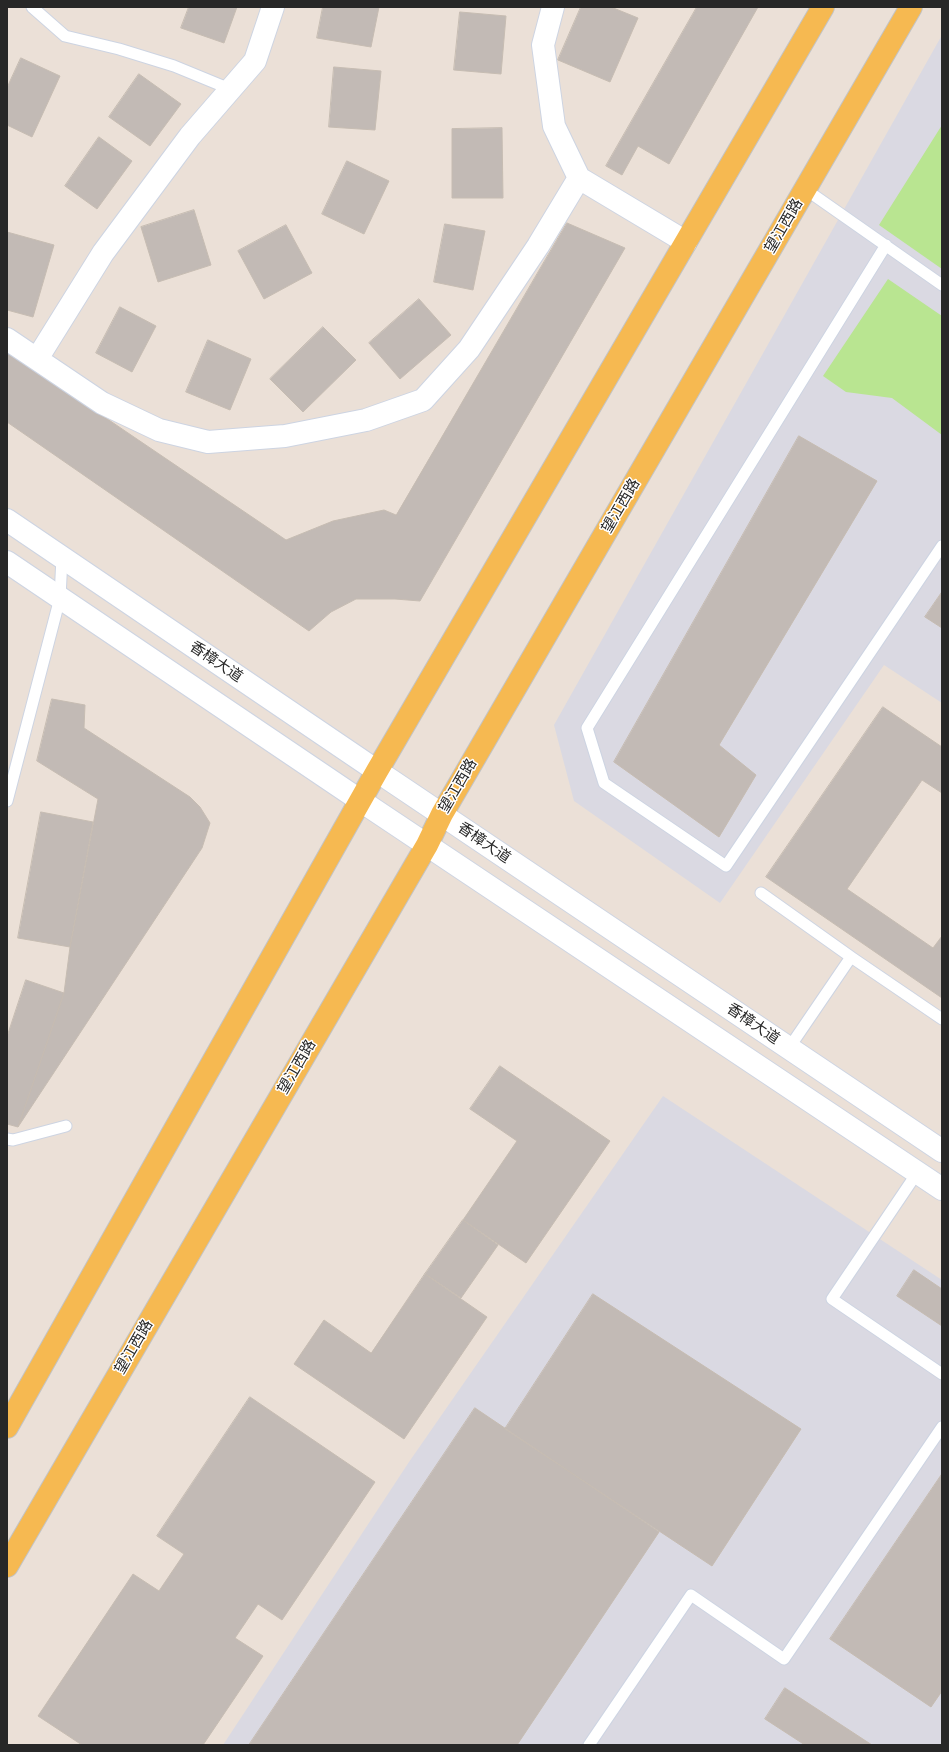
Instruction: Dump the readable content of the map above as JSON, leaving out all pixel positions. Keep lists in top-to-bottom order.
{
  "streets": {
    "main road": ["望江西路"],
    "street": ["香樟大道"]
  },
  "crossings": [
    ["望江西路", "香樟大道"]
  ]
}
